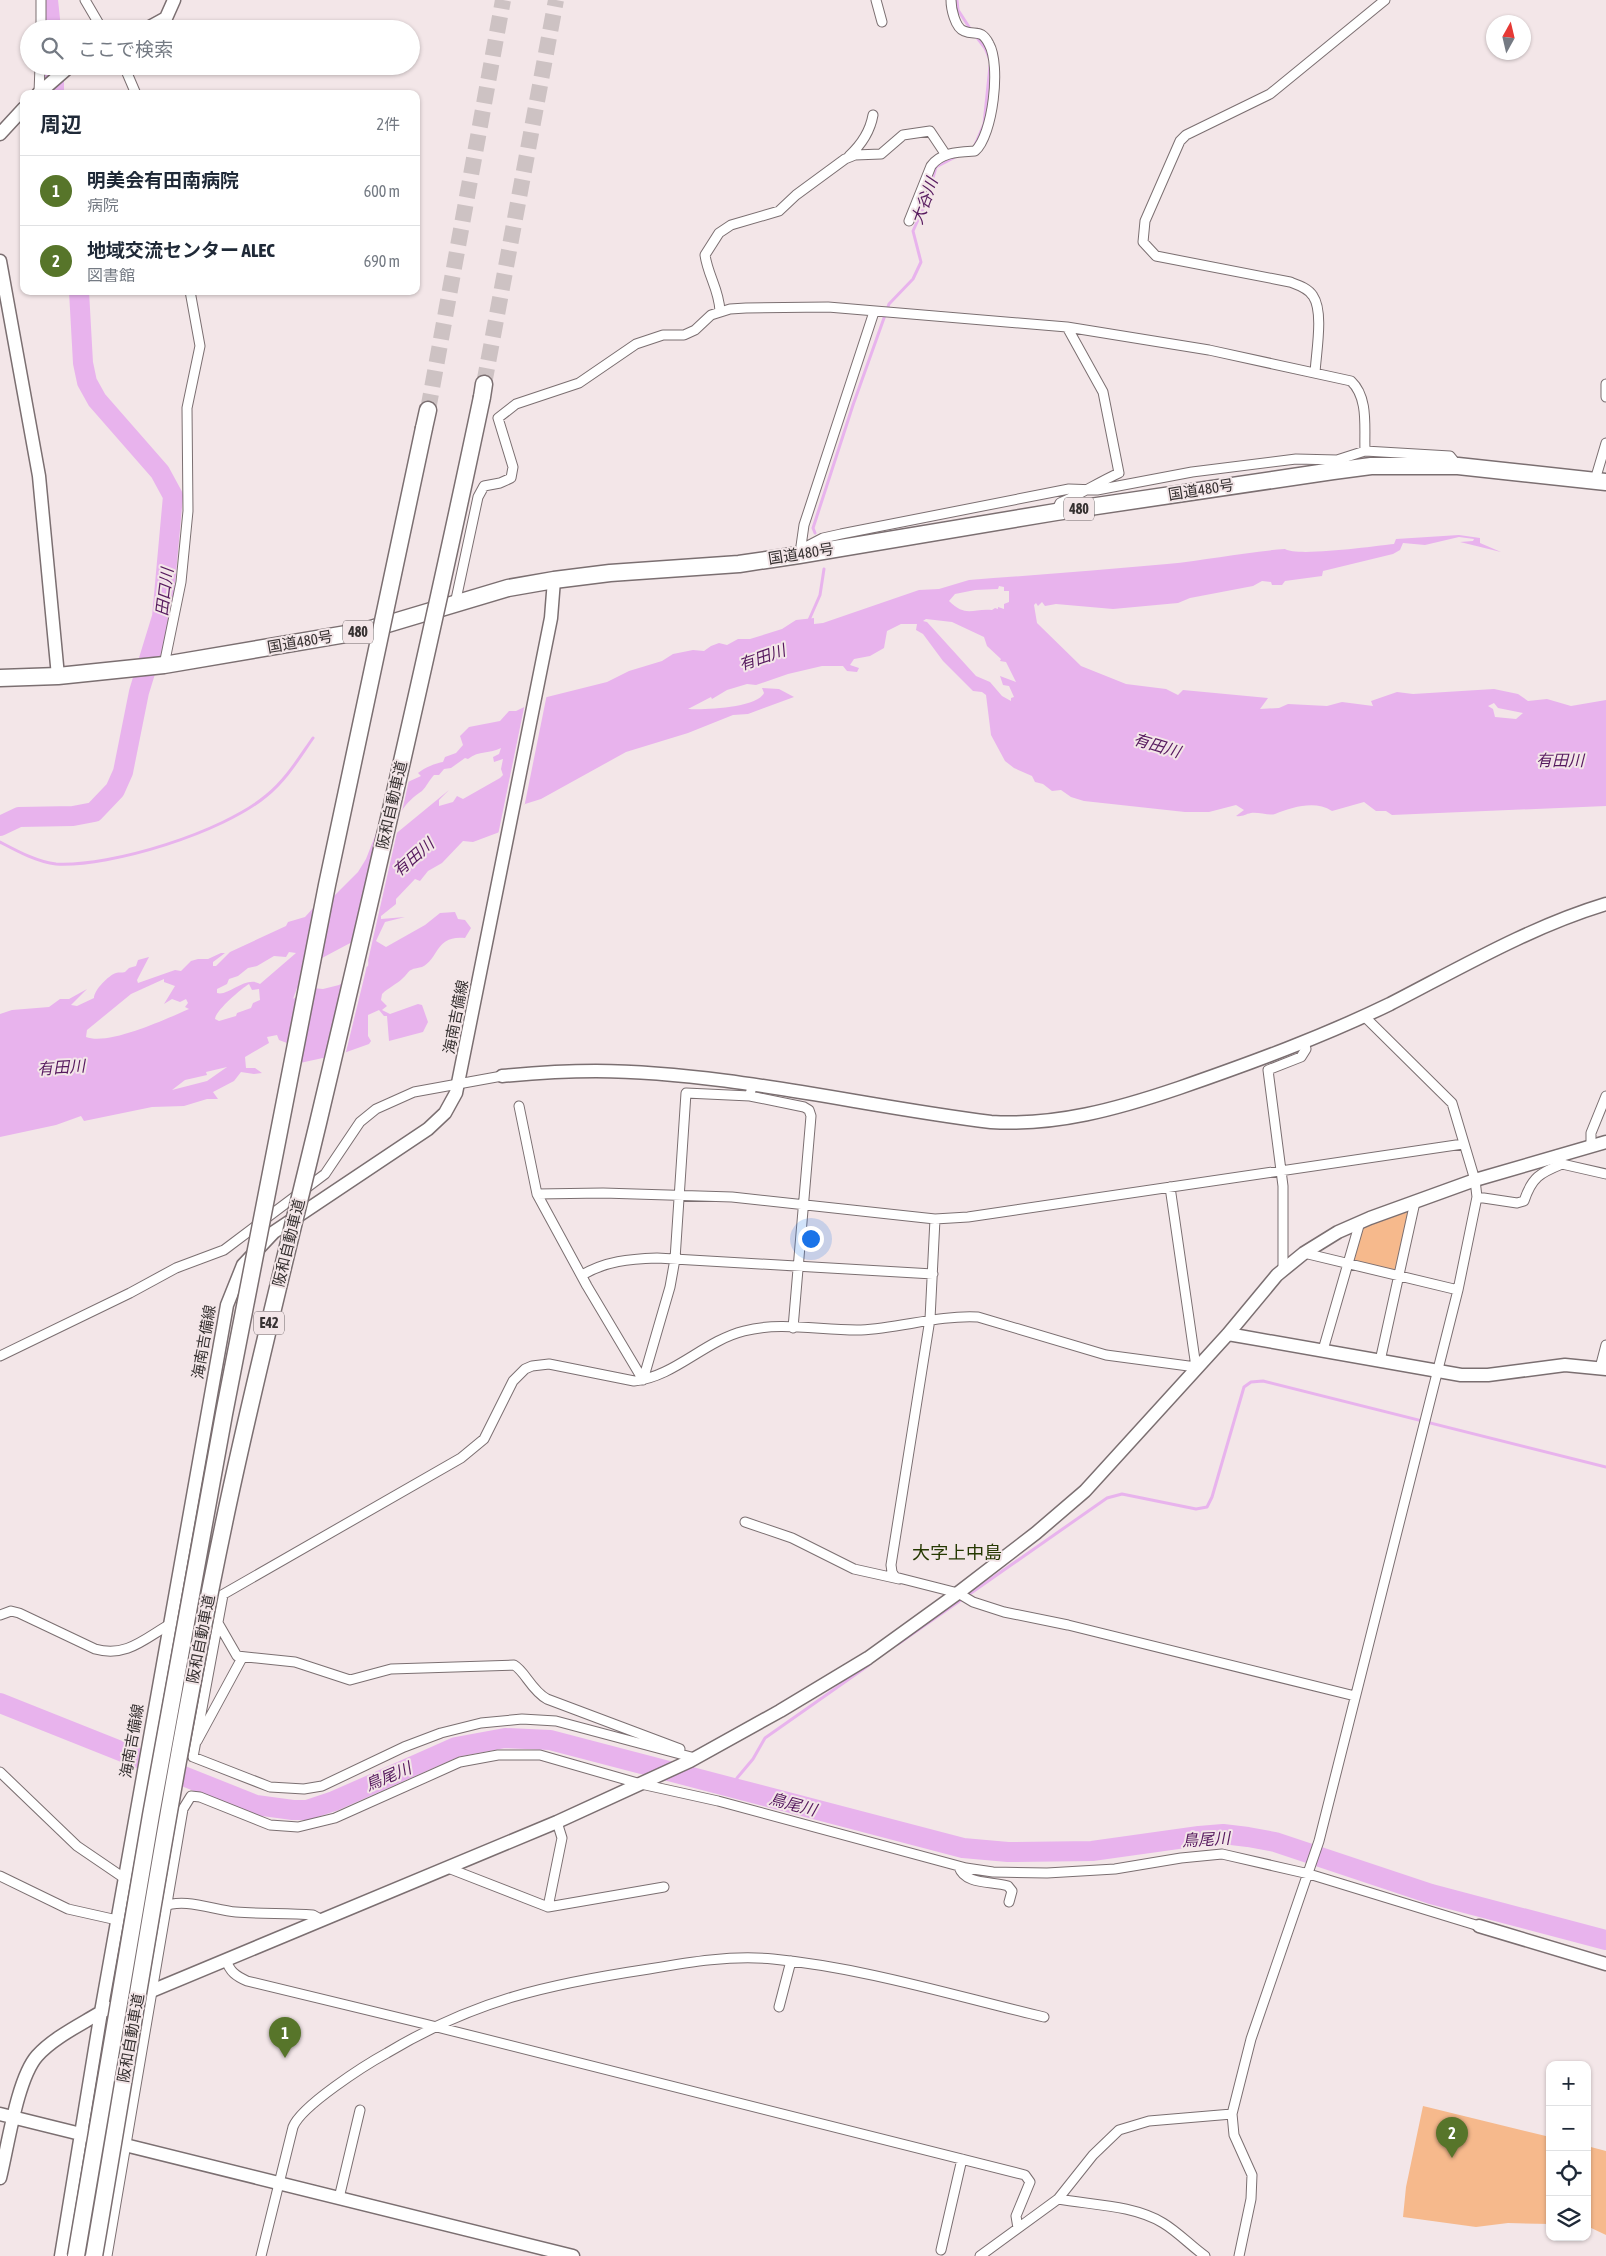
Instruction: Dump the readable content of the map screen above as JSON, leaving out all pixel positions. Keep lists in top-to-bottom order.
{
  "streets": {
    "highway": [
      "国道480号",
      "480",
      "阪和自動車道",
      "E42"
    ],
    "street": ["海南吉備線"]
  },
  "crossings": [
    ["国道480号", "海南吉備線"]
  ],
  "districts": ["大字上中島"],
  "water": [
    "大谷川",
    "田口川",
    "有田川",
    "鳥尾川"
  ],
  "north": "top",
  "page": {
    "search": "ここで検索",
    "heading": ["周辺", "2件"],
    "list": [
      {
        "mark": "1",
        "name": "明美会有田南病院",
        "note": "病院",
        "value": "600 m"
      },
      {
        "mark": "2",
        "name": "地域交流センター ALEC",
        "note": "図書館",
        "value": "690 m"
      }
    ],
    "pins": ["1", "2"],
    "map_buttons": ["+", "−"]
  }
}
